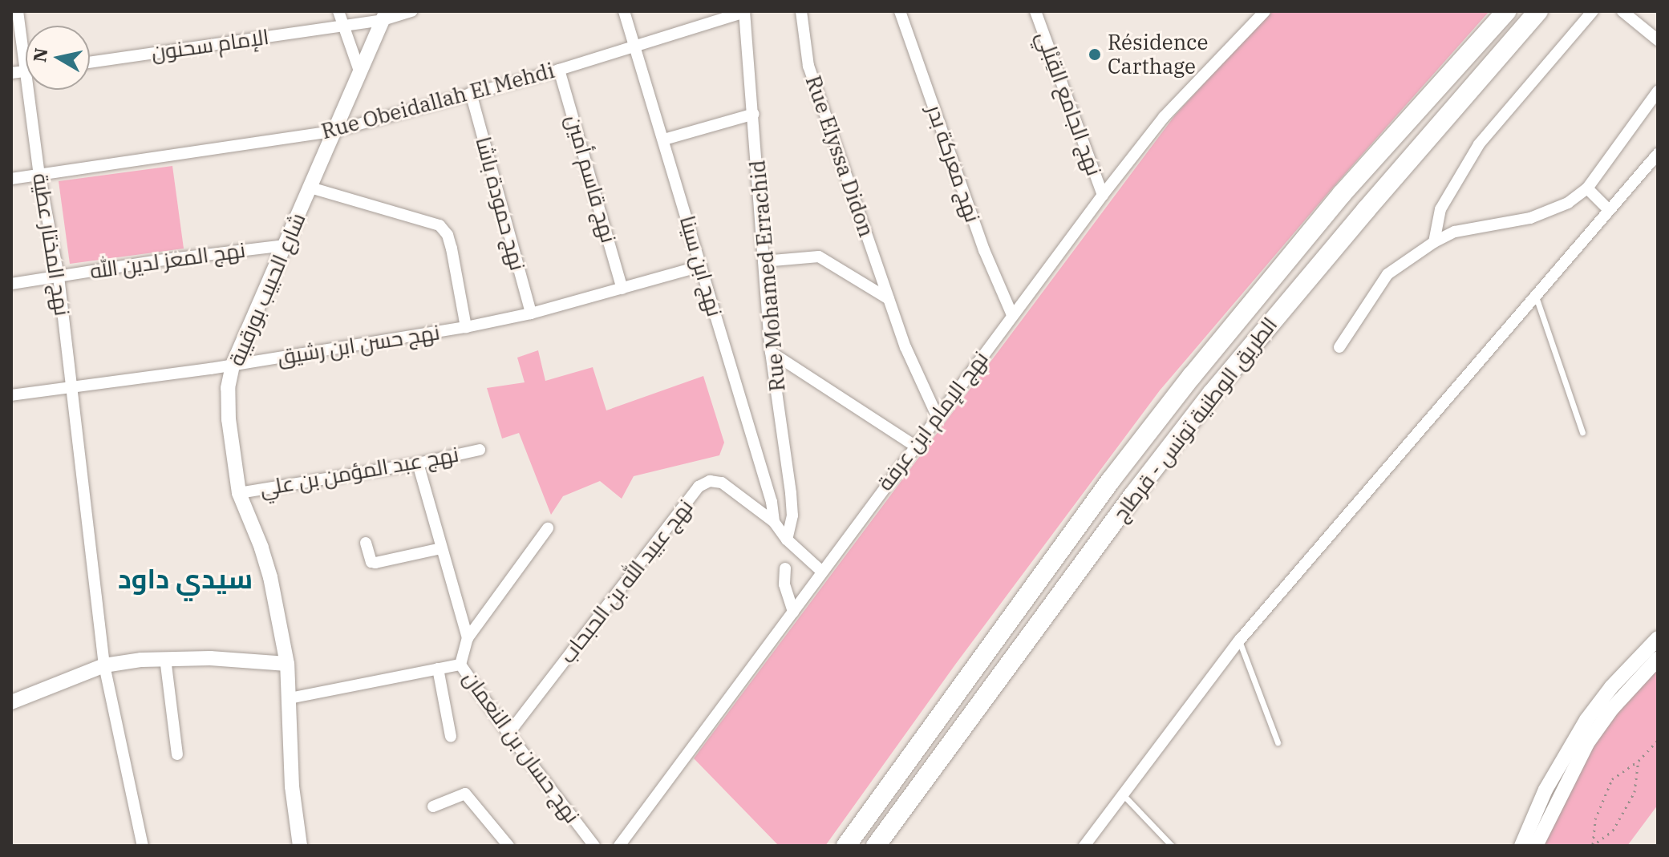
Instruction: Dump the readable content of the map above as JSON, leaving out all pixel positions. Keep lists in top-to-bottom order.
{
  "streets": {
    "highway": ["الطريق الوطنية تونس - قرطاج"],
    "street": [
      "الإمام سحنون",
      "Rue Obeidallah El Mehdi",
      "نهج الجامع القِبْلي",
      "Rue Elyssa Didon",
      "نهج معركة بدر",
      "نهج قاسم أمين",
      "نهج حمودة باشا",
      "نهج المختار عطية",
      "نهج المعز لدين الله",
      "نهج ابن سينا",
      "Rue Mohamed Errachid",
      "شارع الحبيب بورقيبة",
      "نهج حسن ابن رشيق",
      "نهج الإمام ابن عرفة",
      "نهج عبد المؤمن بن علي",
      "نهج عبيد الله بن الحبحاب",
      "نهج حسان بن النعمان"
    ]
  },
  "crossings": [
    ["الإمام سحنون", "شارع الحبيب بورقيبة"],
    ["Rue Obeidallah El Mehdi", "نهج قاسم أمين"],
    ["Rue Obeidallah El Mehdi", "نهج حمودة باشا"],
    ["Rue Obeidallah El Mehdi", "نهج المختار عطية"],
    ["Rue Obeidallah El Mehdi", "نهج ابن سينا"],
    ["Rue Obeidallah El Mehdi", "Rue Mohamed Errachid"],
    ["Rue Obeidallah El Mehdi", "شارع الحبيب بورقيبة"],
    ["نهج الجامع القِبْلي", "نهج الإمام ابن عرفة"],
    ["Rue Elyssa Didon", "نهج الإمام ابن عرفة"],
    ["نهج معركة بدر", "نهج الإمام ابن عرفة"],
    ["نهج قاسم أمين", "نهج حسن ابن رشيق"],
    ["نهج حمودة باشا", "نهج حسن ابن رشيق"],
    ["نهج المختار عطية", "نهج المعز لدين الله"],
    ["نهج المختار عطية", "نهج حسن ابن رشيق"],
    ["نهج المعز لدين الله", "شارع الحبيب بورقيبة"],
    ["نهج ابن سينا", "نهج حسن ابن رشيق"],
    ["نهج ابن سينا", "نهج عبيد الله بن الحبحاب"],
    ["Rue Mohamed Errachid", "نهج عبيد الله بن الحبحاب"],
    ["شارع الحبيب بورقيبة", "نهج حسن ابن رشيق"],
    ["شارع الحبيب بورقيبة", "نهج عبد المؤمن بن علي"],
    ["شارع الحبيب بورقيبة", "نهج حسان بن النعمان"],
    ["نهج الإمام ابن عرفة", "نهج عبيد الله بن الحبحاب"],
    ["نهج عبيد الله بن الحبحاب", "نهج حسان بن النعمان"]
  ],
  "districts": ["سيدي داود"],
  "places": ["Résidence Carthage"],
  "north": "left"
}
